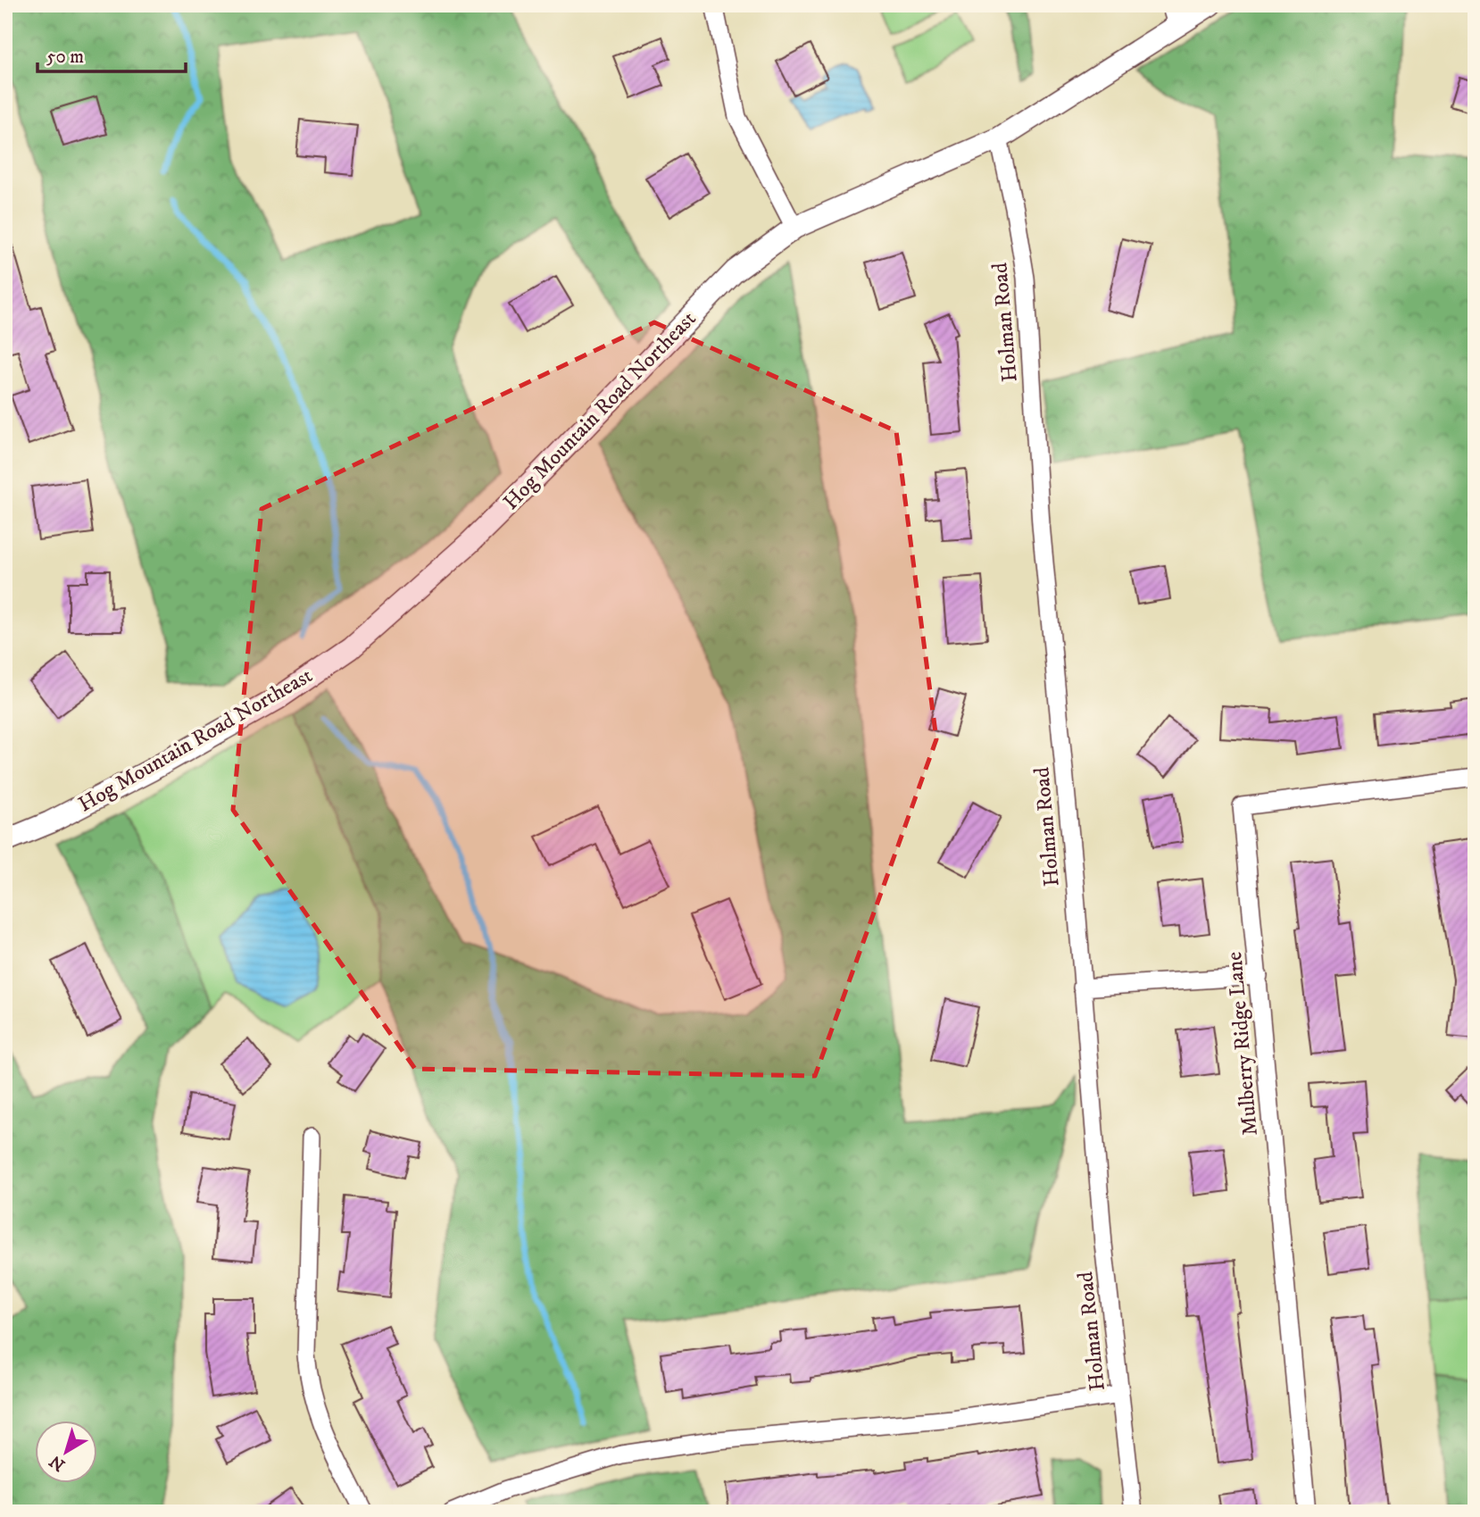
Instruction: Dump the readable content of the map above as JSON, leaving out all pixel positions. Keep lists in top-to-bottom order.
{
  "streets": {
    "street": ["Holman Road", "Hog Mountain Road Northeast", "Mulberry Ridge Lane"]
  },
  "crossings": [
    ["Holman Road", "Hog Mountain Road Northeast"]
  ],
  "scale_bar": "50 m",
  "north": "bottom left"
}
